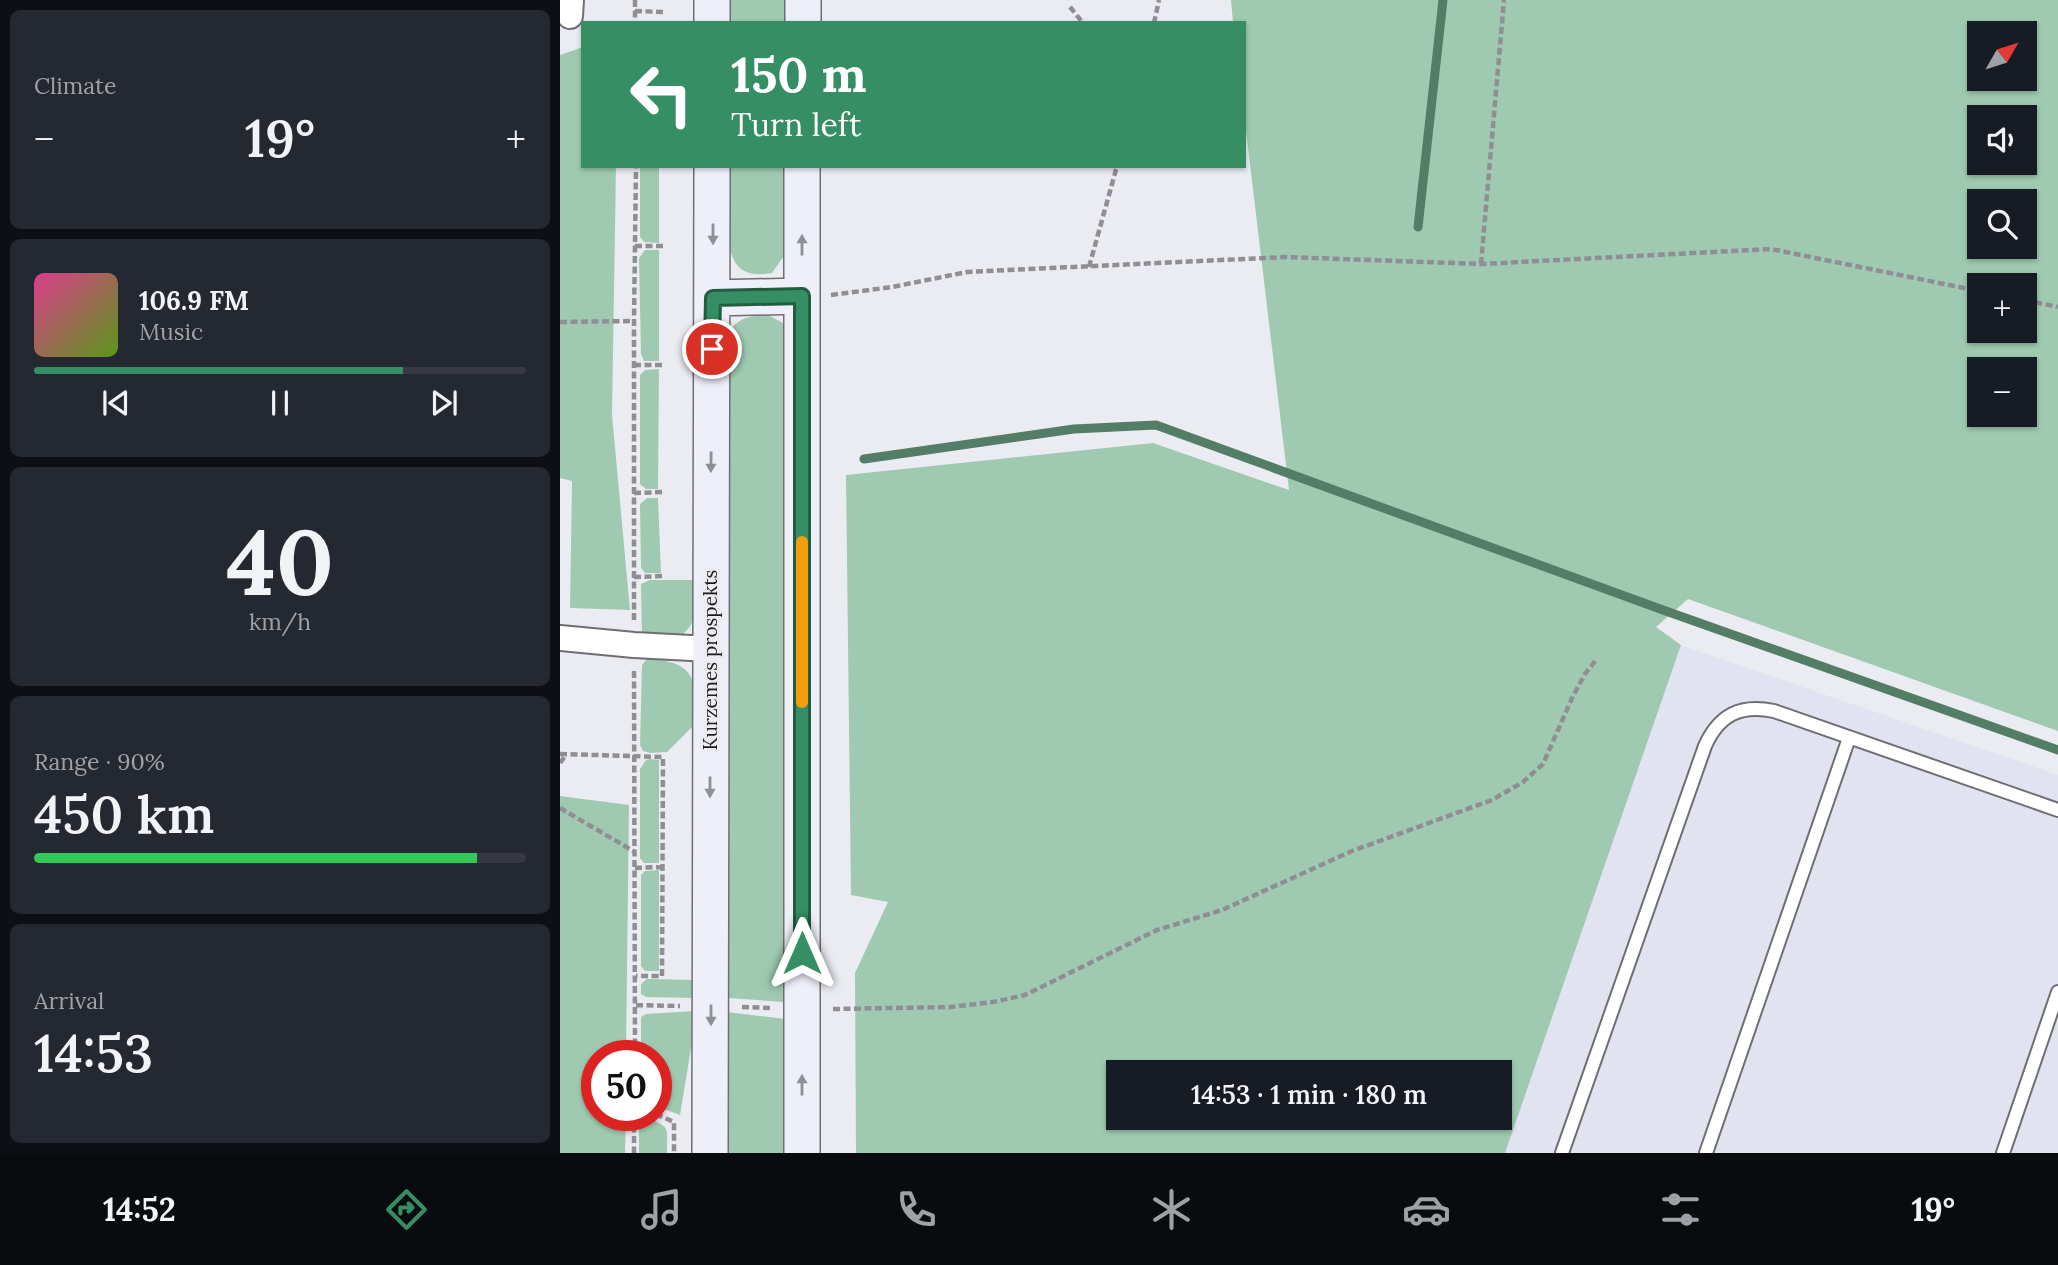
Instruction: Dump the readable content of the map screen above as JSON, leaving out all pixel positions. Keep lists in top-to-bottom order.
{
  "streets": {
    "main road": ["Kurzemes prospekts"]
  },
  "north": "top right",
  "page": {
    "tile": [
      "Climate",
      ["40", "km/h"],
      ["Range · 90%", "450 km"],
      ["Arrival", "14:53"]
    ],
    "map_buttons": ["+", "−"],
    "turn": ["150 m", "Turn left"],
    "heat": ["−", "19°", "+"],
    "song": ["106.9 FM", "Music"],
    "limit": "50",
    "trip": "14:53 · 1 min · 180 m",
    "tabs": ["14:52", "19°"]
  }
}
